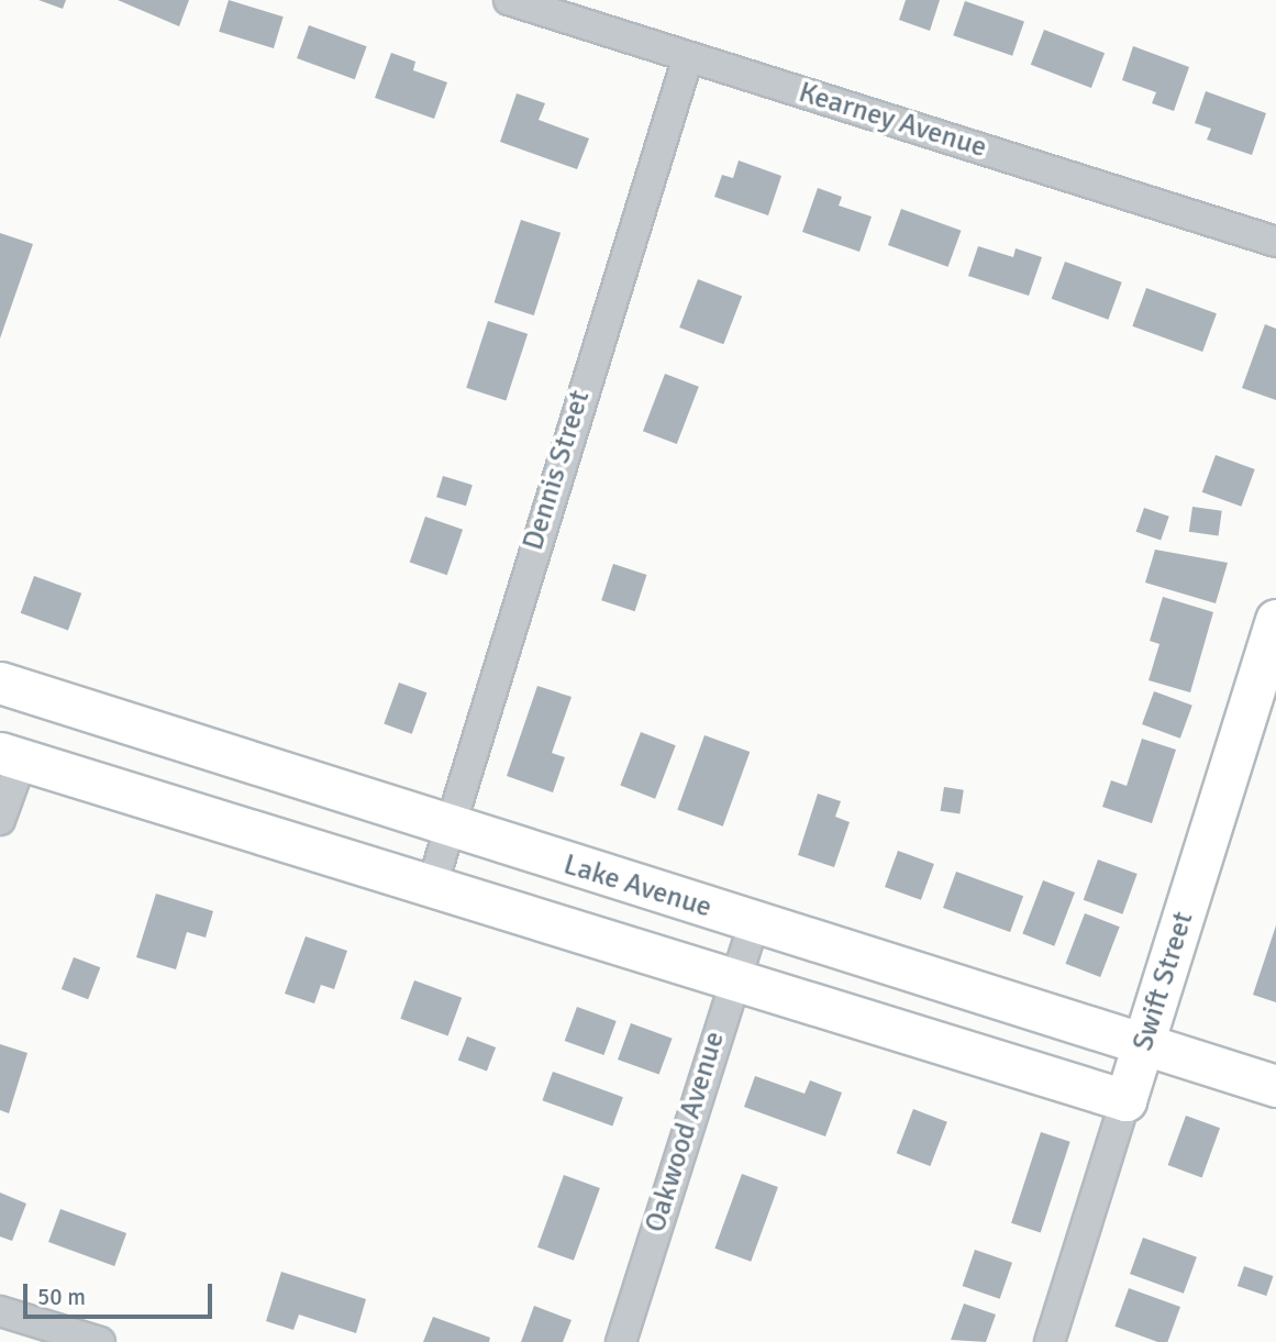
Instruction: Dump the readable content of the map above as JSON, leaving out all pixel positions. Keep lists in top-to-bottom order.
{
  "streets": {
    "main road": ["Lake Avenue", "Swift Street"],
    "street": ["Kearney Avenue", "Dennis Street", "Oakwood Avenue"]
  },
  "crossings": [
    ["Kearney Avenue", "Dennis Street"],
    ["Dennis Street", "Lake Avenue"],
    ["Lake Avenue", "Swift Street"],
    ["Lake Avenue", "Oakwood Avenue"]
  ],
  "scale_bar": "50 m"
}
